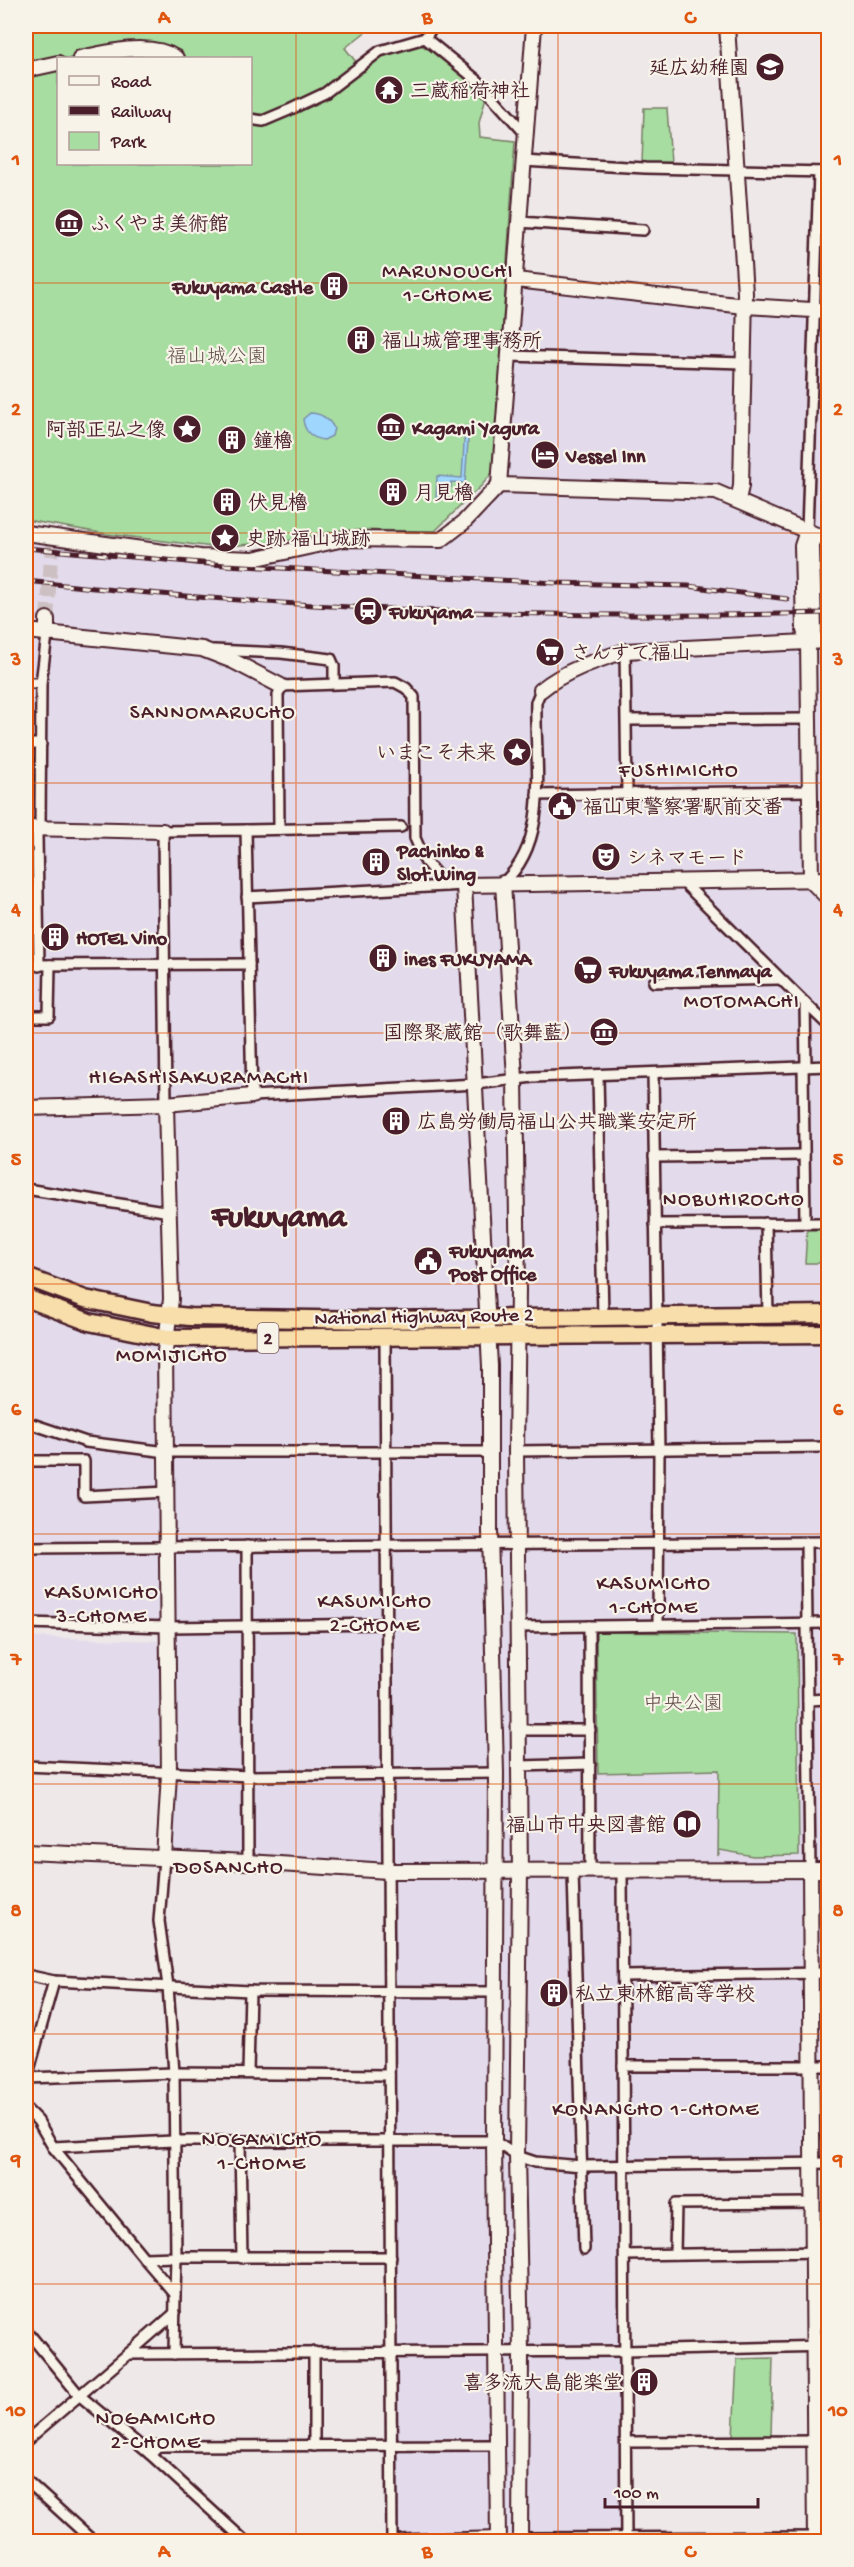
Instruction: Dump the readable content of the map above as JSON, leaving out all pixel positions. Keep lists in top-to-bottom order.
{
  "streets": {
    "highway": ["National Highway Route 2", "2"]
  },
  "districts": [
    "MARUNOUCHI 1-CHOME",
    "SANNOMARUCHO",
    "FUSHIMICHO",
    "MOTOMACHI",
    "HIGASHISAKURAMACHI",
    "NOBUHIROCHO",
    "Fukuyama",
    "MOMIJICHO",
    "KASUMICHO 1-CHOME",
    "KASUMICHO 3-CHOME",
    "KASUMICHO 2-CHOME",
    "DOSANCHO",
    "KONANCHO 1-CHOME",
    "NOGAMICHO 1-CHOME",
    "NOGAMICHO 2-CHOME"
  ],
  "parks": ["福山城公園", "中央公園"],
  "places": {
    "school or university": ["延広幼稚園"],
    "temple": ["三蔵稲荷神社"],
    "museum": ["ふくやま美術館", "Kagami Yagura", "国際聚蔵館（歌舞藍）"],
    "building": [
      "Fukuyama Castle",
      "福山城管理事務所",
      "鐘櫓",
      "月見櫓",
      "伏見櫓",
      "Pachinko & Slot Wing",
      "HOTEL Vino",
      "ines FUKUYAMA",
      "広島労働局福山公共職業安定所",
      "私立東林館高等学校",
      "喜多流大島能楽堂"
    ],
    "place": ["阿部正弘之像", "史跡 福山城跡", "いまこそ未来"],
    "hotel": ["Vessel Inn"],
    "station": ["Fukuyama"],
    "supermarket": ["さんすて福山", "Fukuyama Tenmaya"],
    "public building": ["福山東警察署駅前交番", "Fukuyama Post Office"],
    "theatre": ["シネマモード"],
    "library": ["福山市中央図書館"]
  },
  "legend": ["Road", "Railway", "Park"],
  "scale_bar": "100 m",
  "grid": {
    "columns": ["A", "B", "C"],
    "rows": [
      "1",
      "2",
      "3",
      "4",
      "5",
      "6",
      "7",
      "8",
      "9",
      "10"
    ]
  }
}
